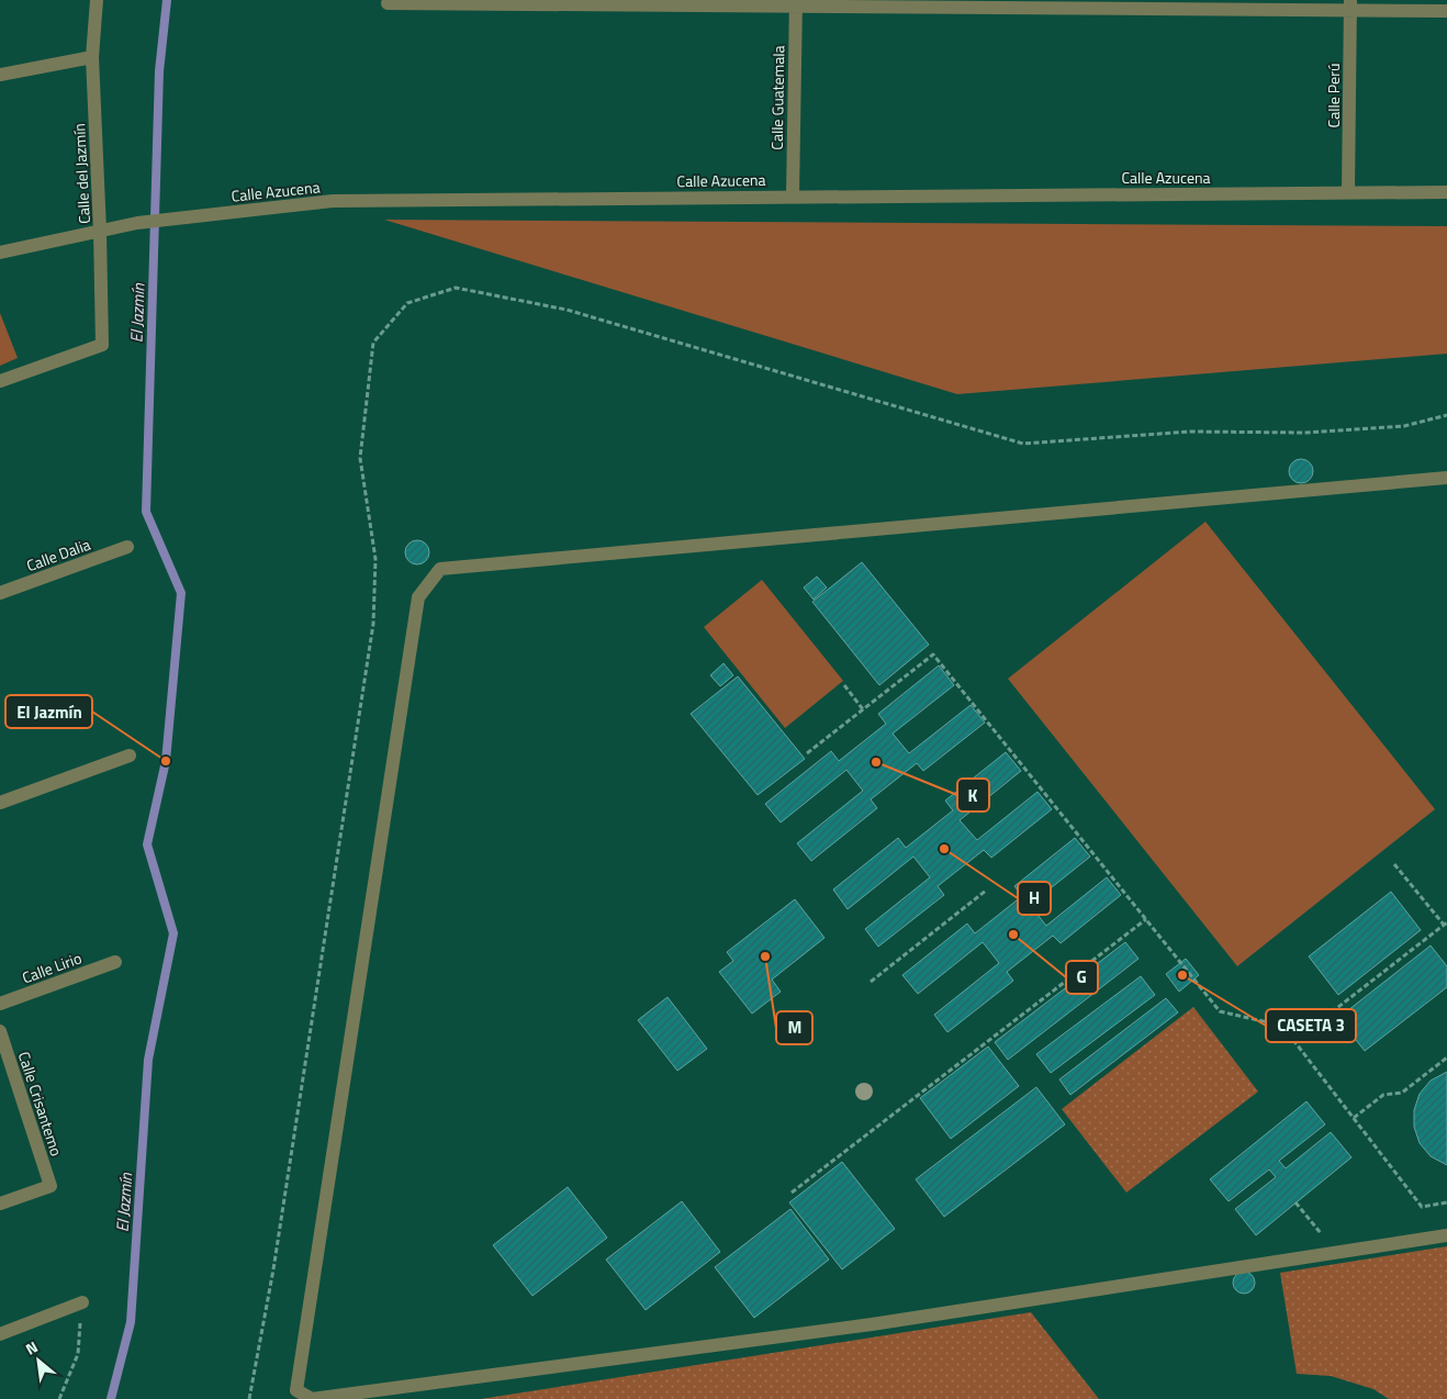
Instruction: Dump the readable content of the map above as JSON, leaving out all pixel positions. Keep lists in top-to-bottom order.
{
  "streets": {
    "street": [
      "Calle Perú",
      "Calle Guatemala",
      "Calle del Jazmín",
      "Calle Azucena",
      "Calle Dalia",
      "Calle Lirio",
      "Calle Crisantemo"
    ]
  },
  "crossings": [
    ["Calle Perú", "Calle Azucena"],
    ["Calle Guatemala", "Calle Azucena"],
    ["Calle del Jazmín", "Calle Azucena"]
  ],
  "water": ["El Jazmín"],
  "places": [
    "El Jazmín",
    "K",
    "H",
    "G",
    "M",
    "CASETA 3"
  ],
  "north": "top left"
}
